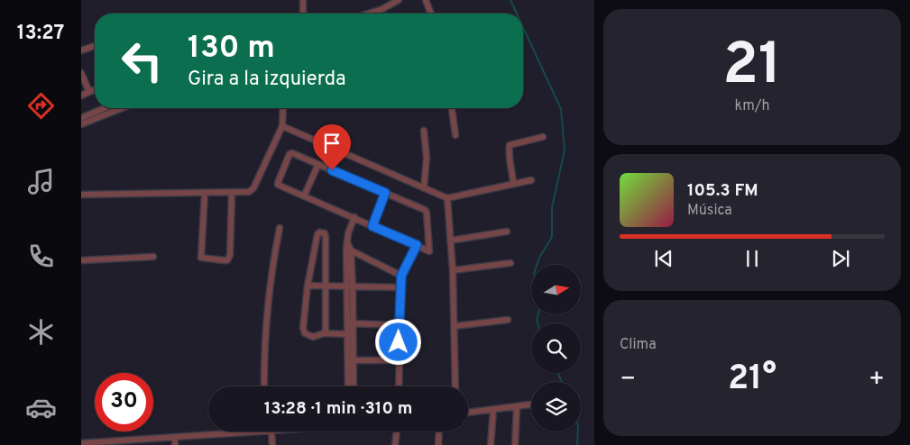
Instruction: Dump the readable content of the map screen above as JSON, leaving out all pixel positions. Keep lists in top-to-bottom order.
{
  "north": "right",
  "page": {
    "tabs": "13:27",
    "tile": [
      ["21", "km/h"],
      "Clima"
    ],
    "turn": ["130 m", "Gira a la izquierda"],
    "song": ["105.3 FM", "Música"],
    "heat": ["−", "21°", "+"],
    "limit": "30",
    "trip": "13:28 · 1 min · 310 m"
  }
}
